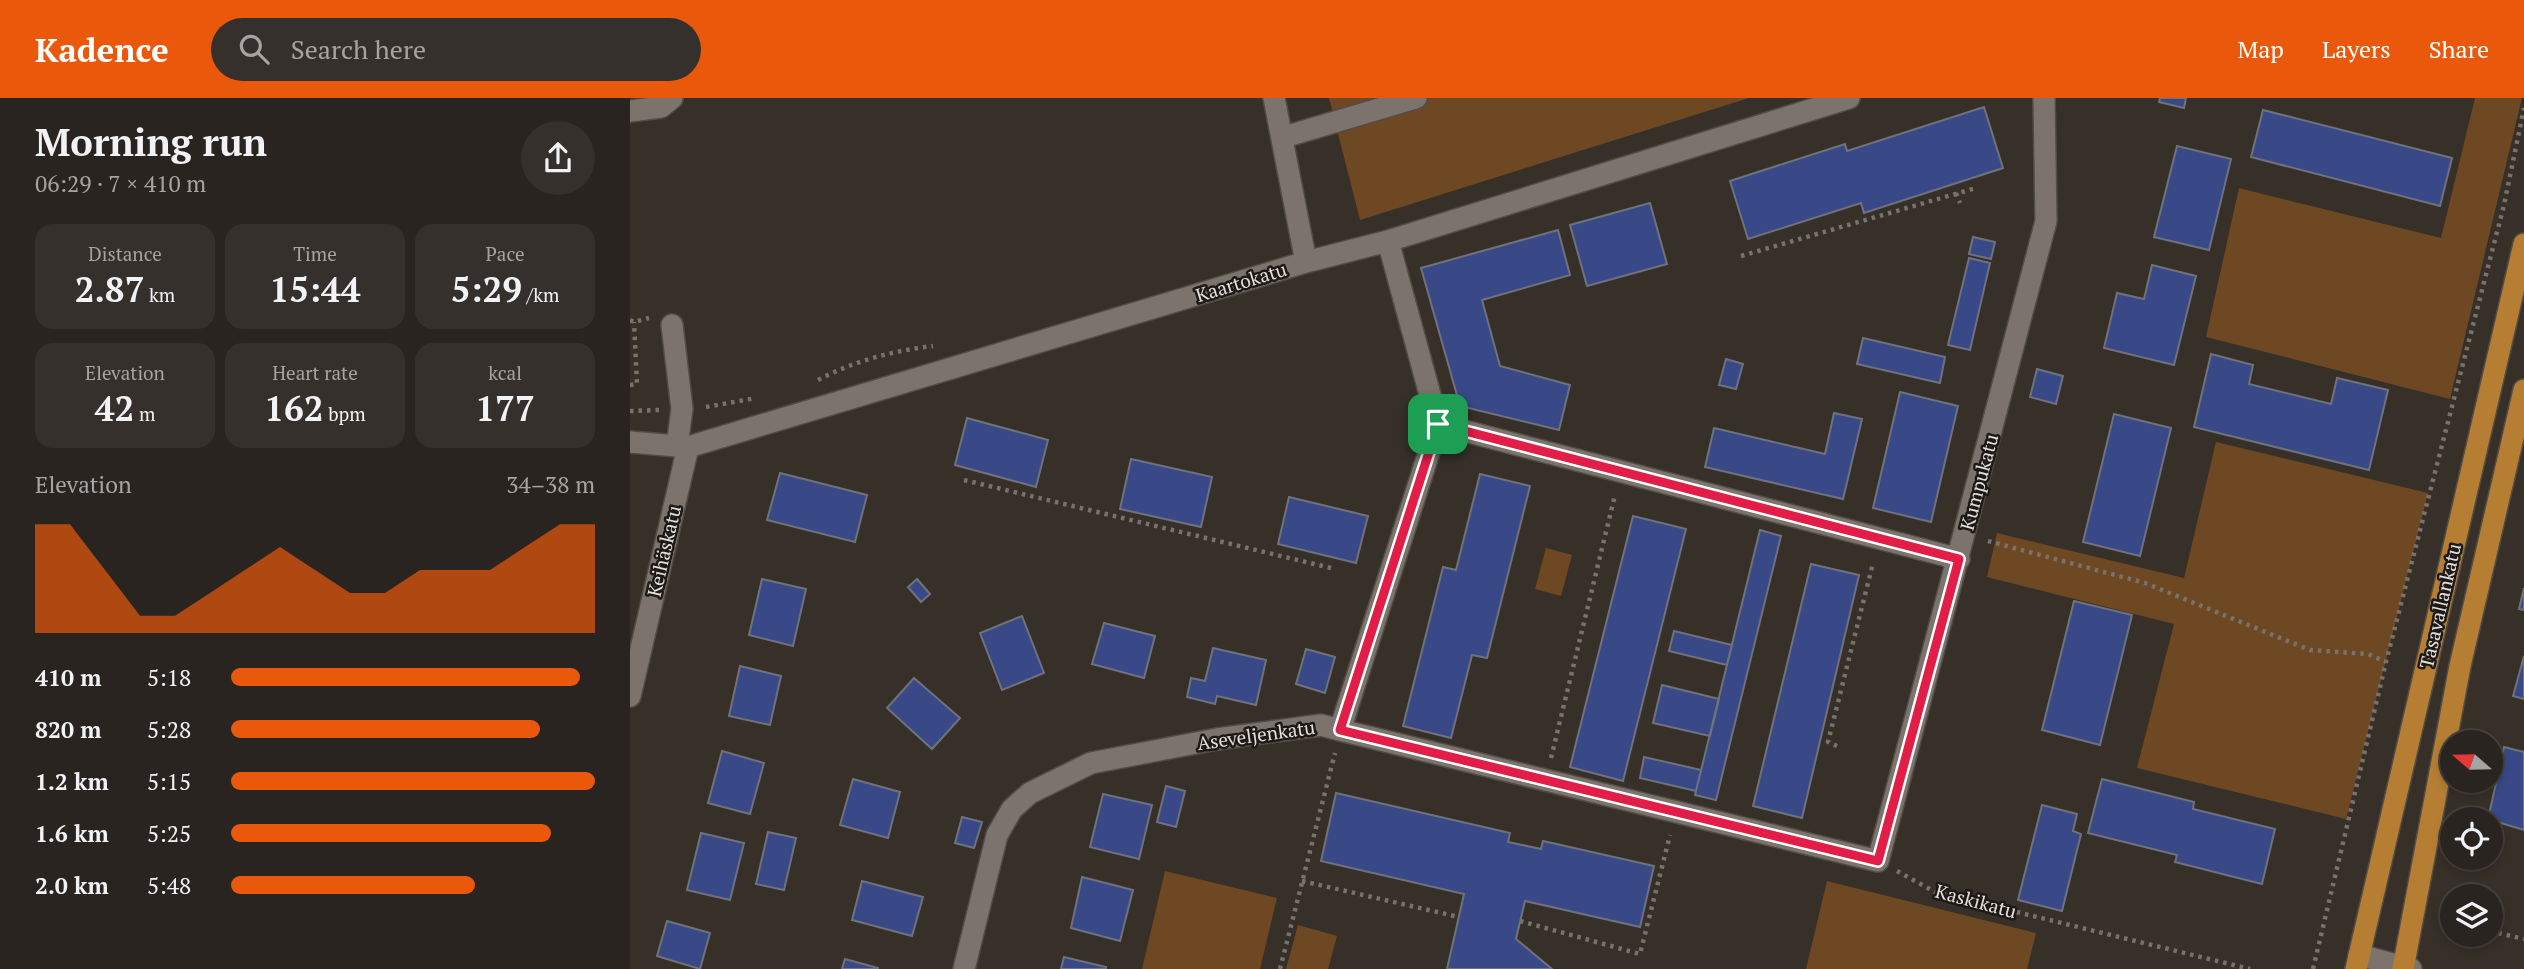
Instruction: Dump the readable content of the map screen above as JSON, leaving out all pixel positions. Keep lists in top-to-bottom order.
{
  "streets": {
    "main road": ["Tasavallankatu"],
    "street": [
      "Kaartokatu",
      "Kumpukatu",
      "Keihäskatu",
      "Aseveljenkatu"
    ],
    "path": ["Kaskikatu"]
  },
  "crossings": [
    ["Kaartokatu", "Keihäskatu"],
    ["Kumpukatu", "Kaskikatu"]
  ],
  "north": "left",
  "page": {
    "header": "Kadence",
    "search": "Search here",
    "nav": ["Map", "Layers", "Share"],
    "heading": ["Morning run", "06:29 · 7 × 410 m"],
    "stats": [
      ["Distance", "2.87 km"],
      ["Time", "15:44"],
      ["Pace", "5:29 /km"],
      ["Elevation", "42 m"],
      ["Heart rate", "162 bpm"],
      ["kcal", "177"]
    ],
    "chart": ["Elevation", "34–38 m"],
    "list": [
      {
        "name": "410 m",
        "note": "5:18"
      },
      {
        "name": "820 m",
        "note": "5:28"
      },
      {
        "name": "1.2 km",
        "note": "5:15"
      },
      {
        "name": "1.6 km",
        "note": "5:25"
      },
      {
        "name": "2.0 km",
        "note": "5:48"
      }
    ]
  }
}
